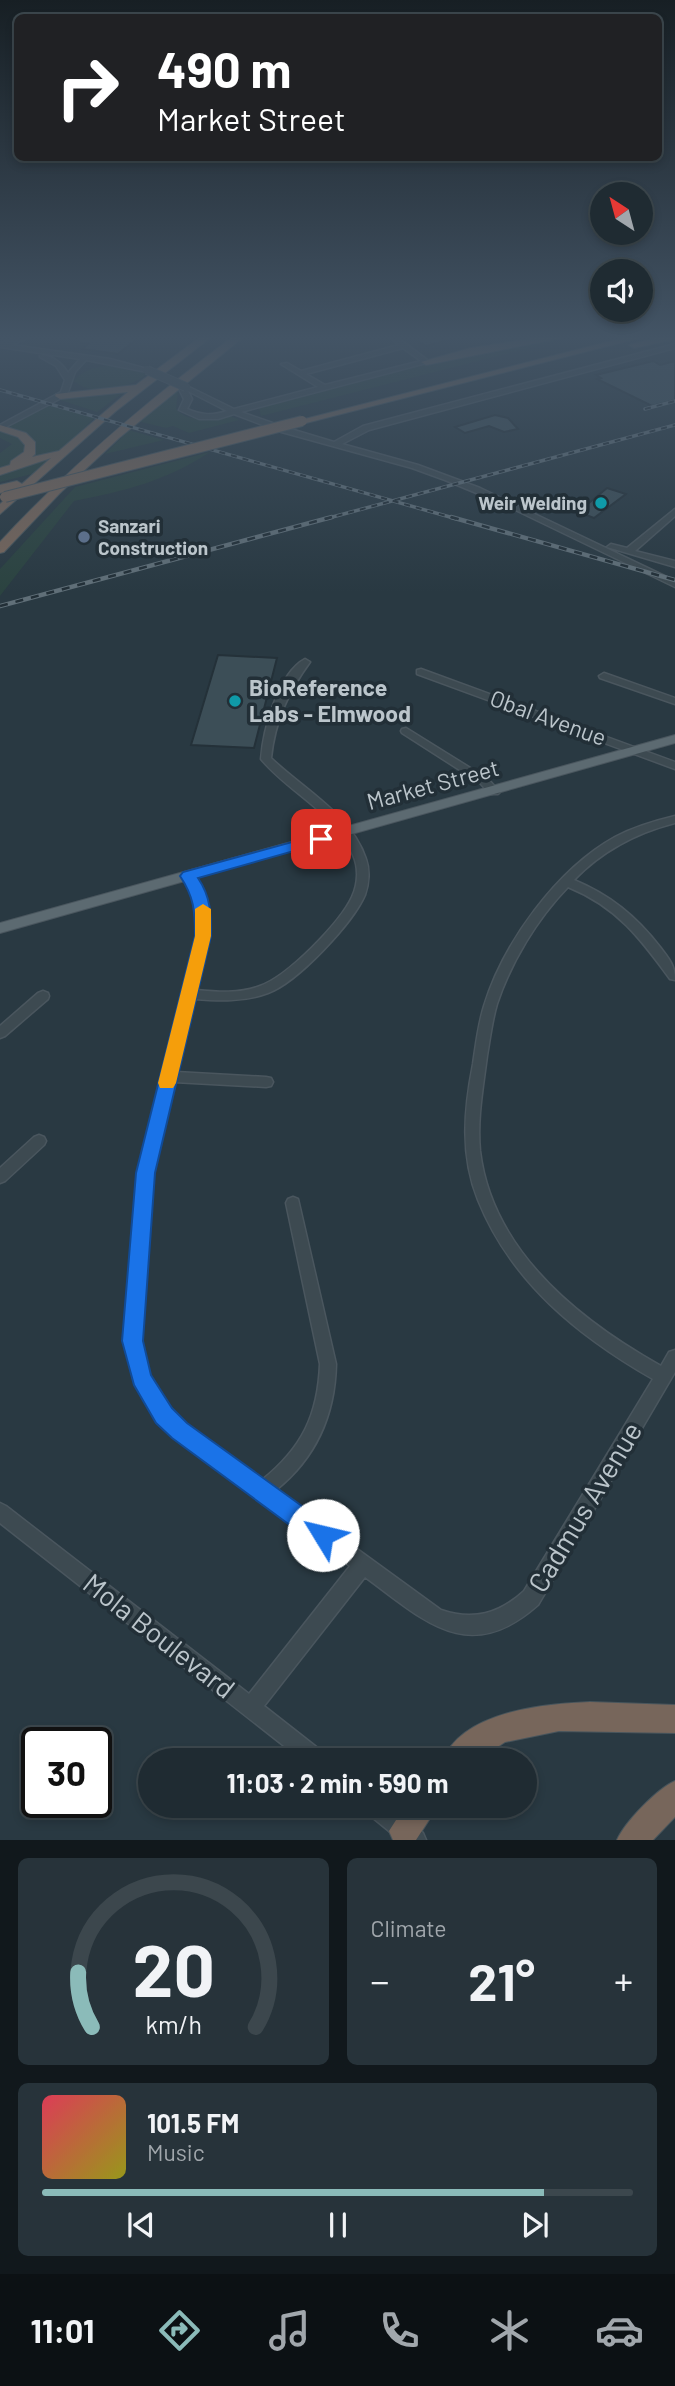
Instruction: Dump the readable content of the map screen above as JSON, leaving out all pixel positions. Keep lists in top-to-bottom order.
{
  "streets": {
    "main road": ["Market Street"],
    "street": ["Obal Avenue", "Cadmus Avenue", "Mola Boulevard"]
  },
  "crossings": [
    ["Obal Avenue", "Market Street"]
  ],
  "places": ["Weir Welding", "Sanzari Construction", "BioReference Labs - Elmwood"],
  "north": "top left",
  "page": {
    "turn": ["490 m", "Market Street"],
    "limit": "30",
    "trip": "11:03 · 2 min · 590 m",
    "tile": "Climate",
    "heat": ["−", "21°", "+"],
    "song": ["101.5 FM", "Music"],
    "tabs": "11:01",
    "gauge": ["20", "km/h"]
  }
}
